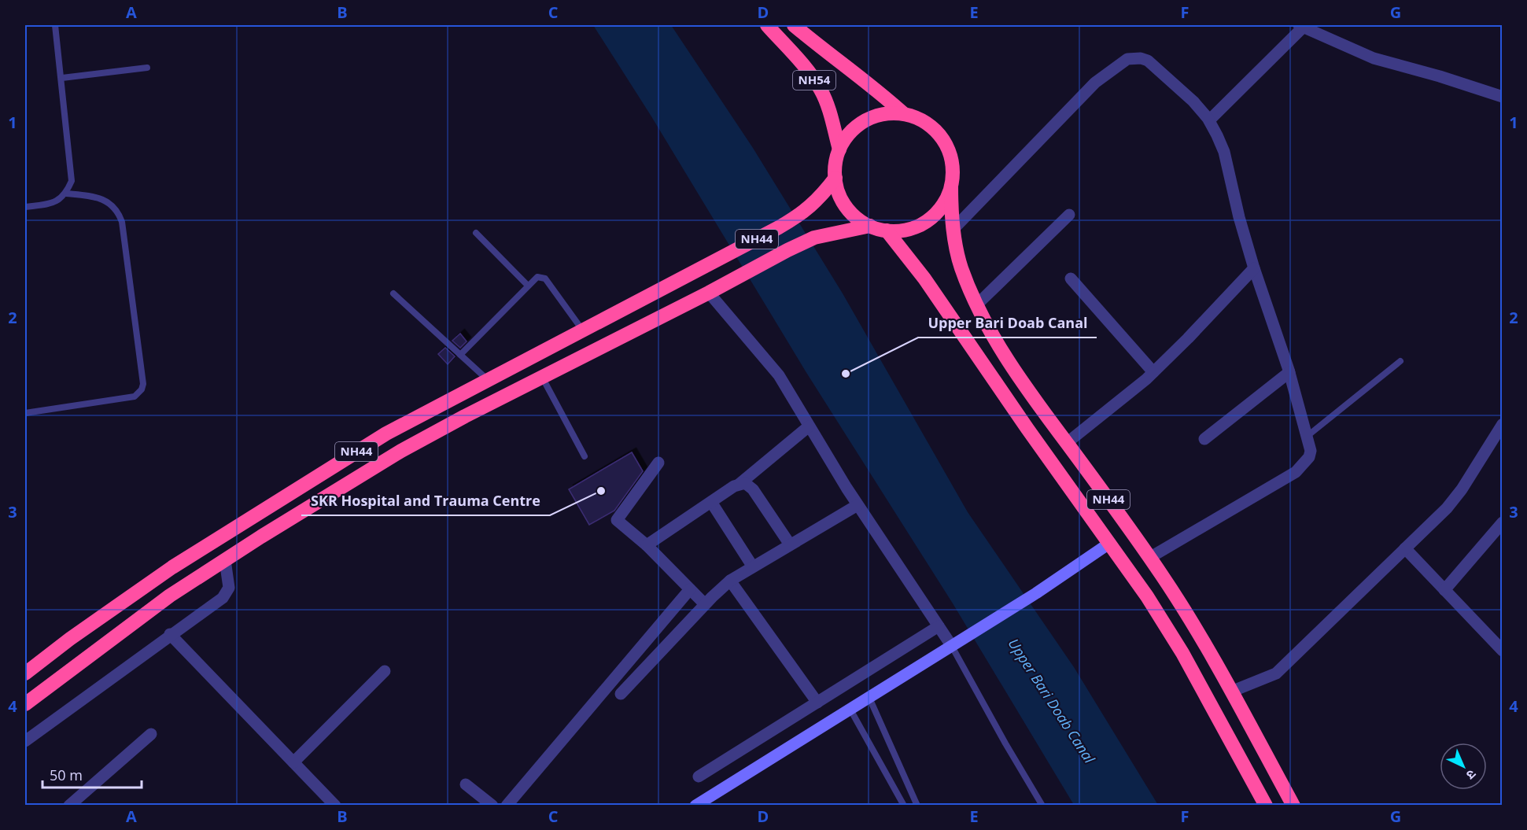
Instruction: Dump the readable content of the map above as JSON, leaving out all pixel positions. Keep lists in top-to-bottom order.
{
  "streets": {
    "highway": ["NH54", "NH44"]
  },
  "crossings": [
    ["NH54", "NH44"]
  ],
  "water": ["Upper Bari Doab Canal"],
  "places": ["Upper Bari Doab Canal", "SKR Hospital and Trauma Centre"],
  "scale_bar": "50 m",
  "north": "bottom right",
  "grid": {
    "columns": [
      "A",
      "B",
      "C",
      "D",
      "E",
      "F",
      "G"
    ],
    "rows": [
      "1",
      "2",
      "3",
      "4"
    ]
  }
}
